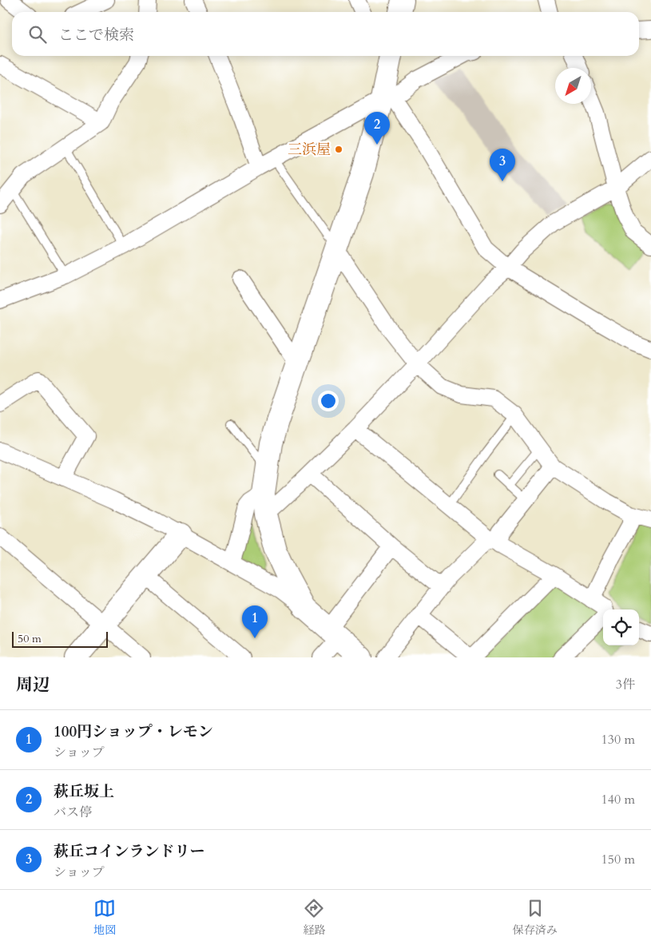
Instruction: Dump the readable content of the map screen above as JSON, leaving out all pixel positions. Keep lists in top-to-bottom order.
{
  "places": ["三浜屋"],
  "scale_bar": "50 m",
  "north": "bottom left",
  "page": {
    "search": "ここで検索",
    "pins": ["2", "3", "1"],
    "scale": "50 m",
    "heading": ["周辺", "3件"],
    "list": [
      {
        "mark": "1",
        "name": "100円ショップ・レモン",
        "note": "ショップ",
        "value": "130 m"
      },
      {
        "mark": "2",
        "name": "萩丘坂上",
        "note": "バス停",
        "value": "140 m"
      },
      {
        "mark": "3",
        "name": "萩丘コインランドリー",
        "note": "ショップ",
        "value": "150 m"
      }
    ],
    "nav": ["地図", "経路", "保存済み"]
  }
}
